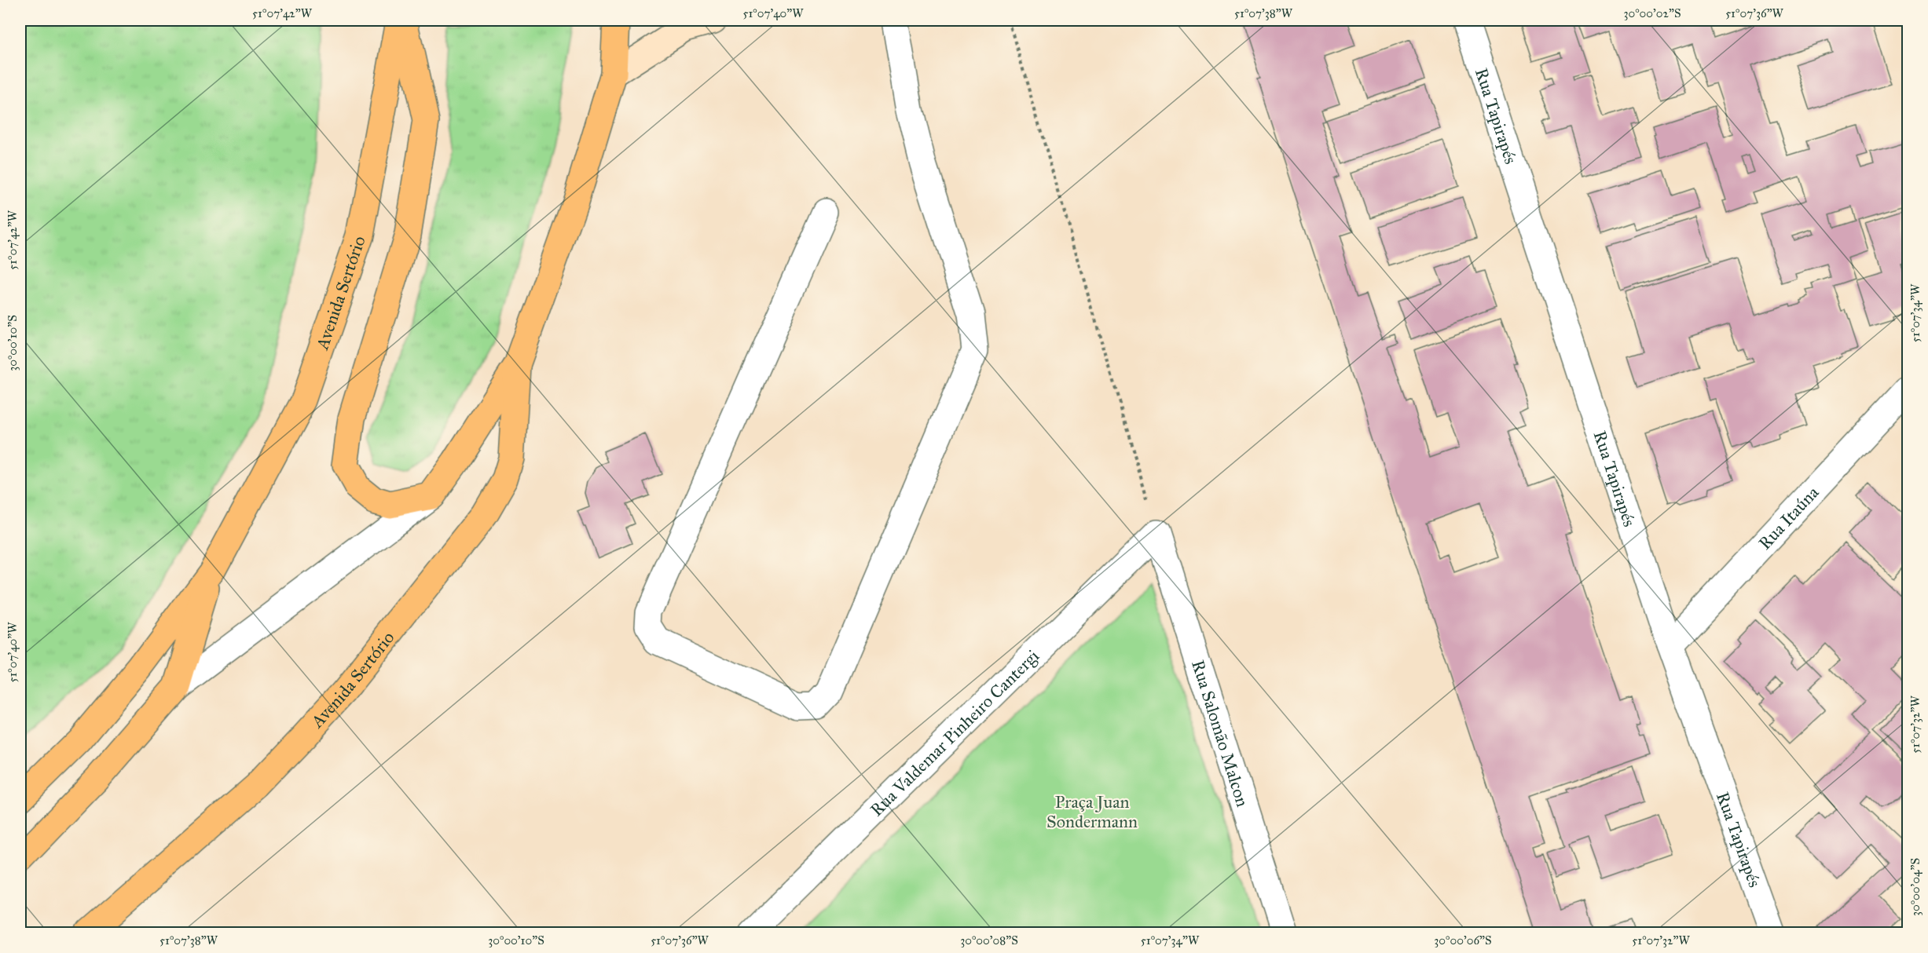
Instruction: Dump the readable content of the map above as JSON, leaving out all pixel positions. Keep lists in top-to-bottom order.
{
  "streets": {
    "main road": ["Avenida Sertório"],
    "street": [
      "Rua Tapirapés",
      "Rua Itaúna",
      "Rua Valdemar Pinheiro Cantergi",
      "Rua Salomão Malcon"
    ]
  },
  "crossings": [
    ["Rua Tapirapés", "Rua Itaúna"],
    ["Rua Valdemar Pinheiro Cantergi", "Rua Salomão Malcon"]
  ],
  "parks": ["Praça Juan Sondermann"],
  "coordinates": [
    "51°07'42\"W",
    "51°07'40\"W",
    "51°07'38\"W",
    "30°00'02\"S",
    "51°07'36\"W",
    "51°07'34\"W",
    "30°00'10\"S",
    "51°07'32\"W",
    "30°00'04\"S",
    "30°00'08\"S",
    "30°00'06\"S"
  ]
}
